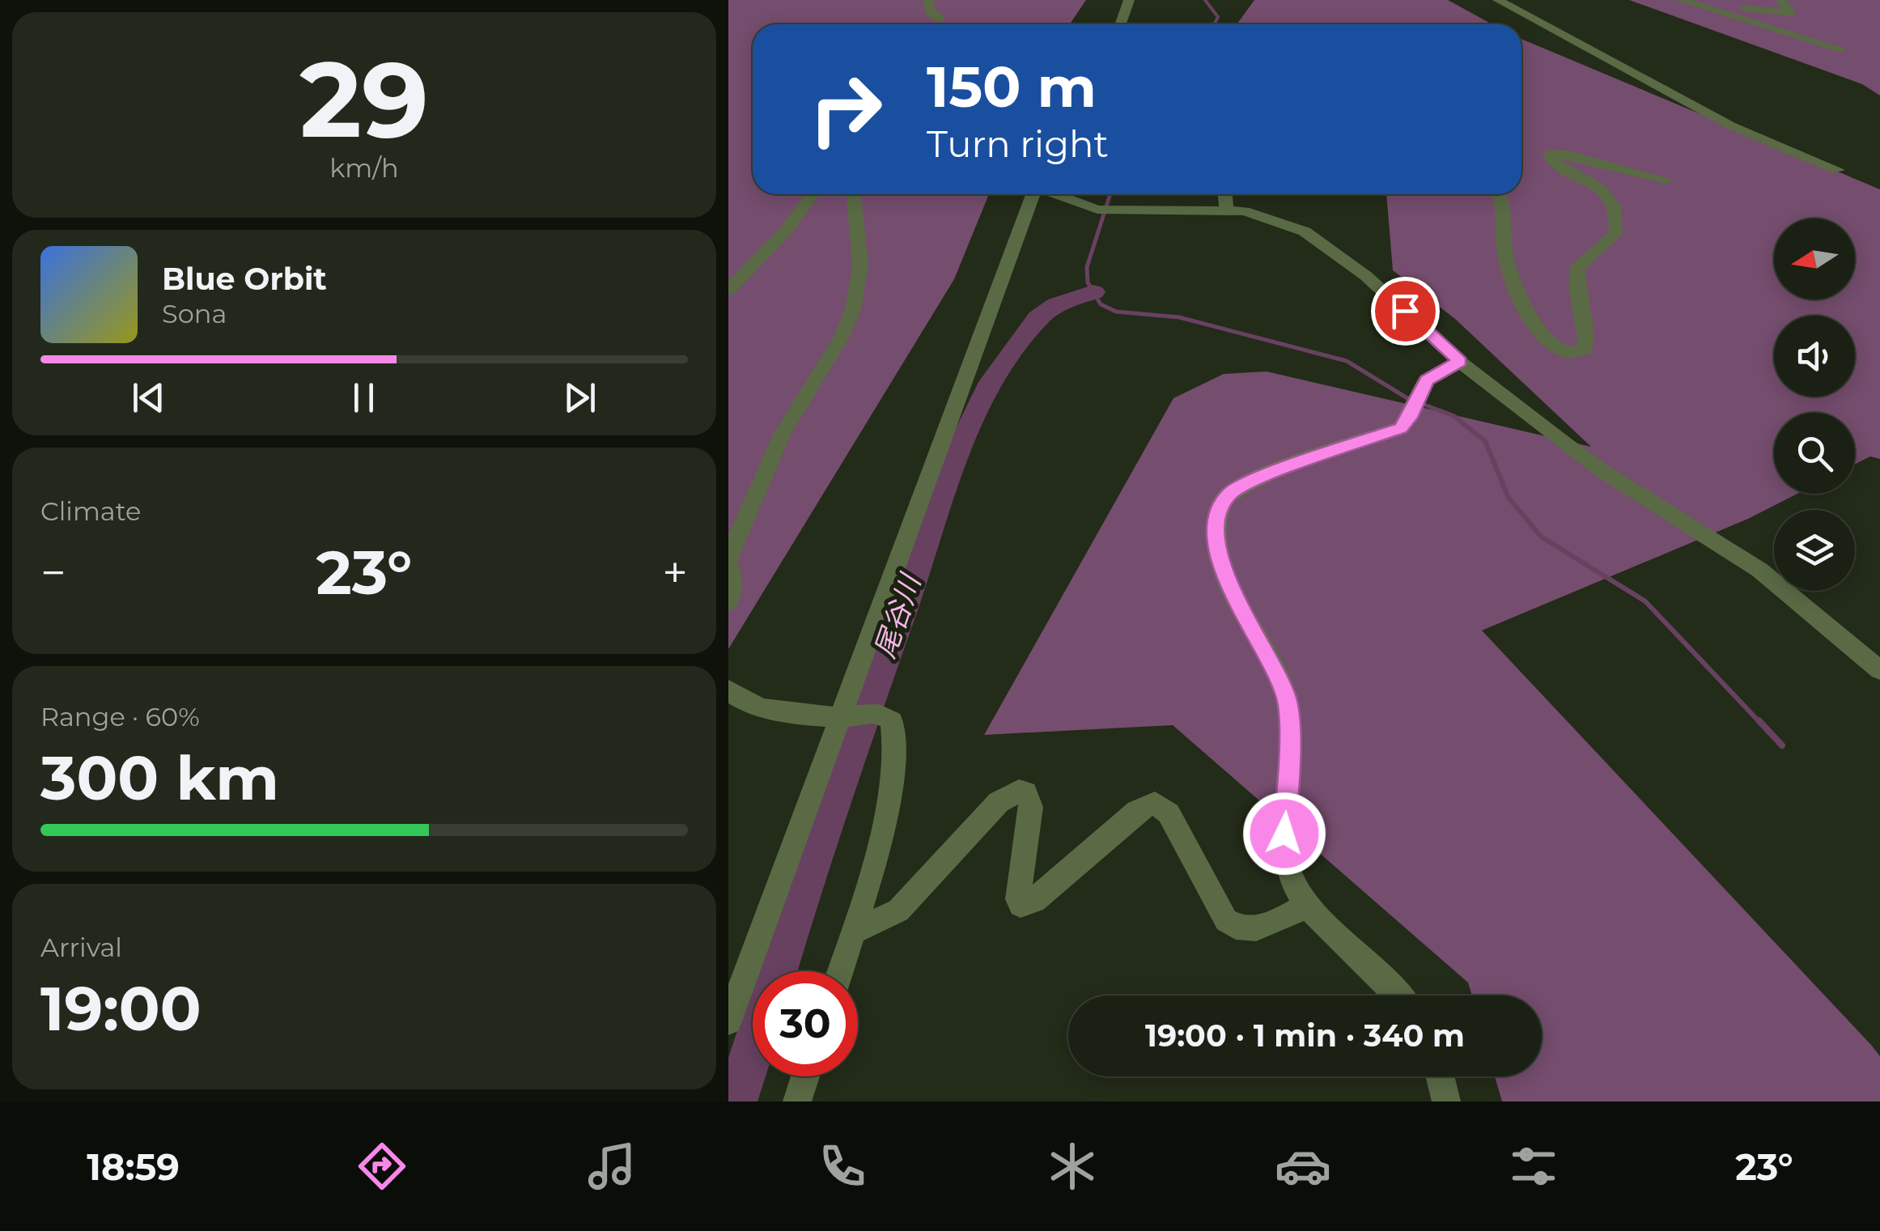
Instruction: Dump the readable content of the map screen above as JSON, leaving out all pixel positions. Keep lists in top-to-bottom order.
{
  "water": ["尾谷川"],
  "north": "left",
  "page": {
    "tile": [
      ["29", "km/h"],
      "Climate",
      ["Range · 60%", "300 km"],
      ["Arrival", "19:00"]
    ],
    "turn": ["150 m", "Turn right"],
    "song": ["Blue Orbit", "Sona"],
    "heat": ["−", "23°", "+"],
    "limit": "30",
    "trip": "19:00 · 1 min · 340 m",
    "tabs": ["18:59", "23°"]
  }
}
